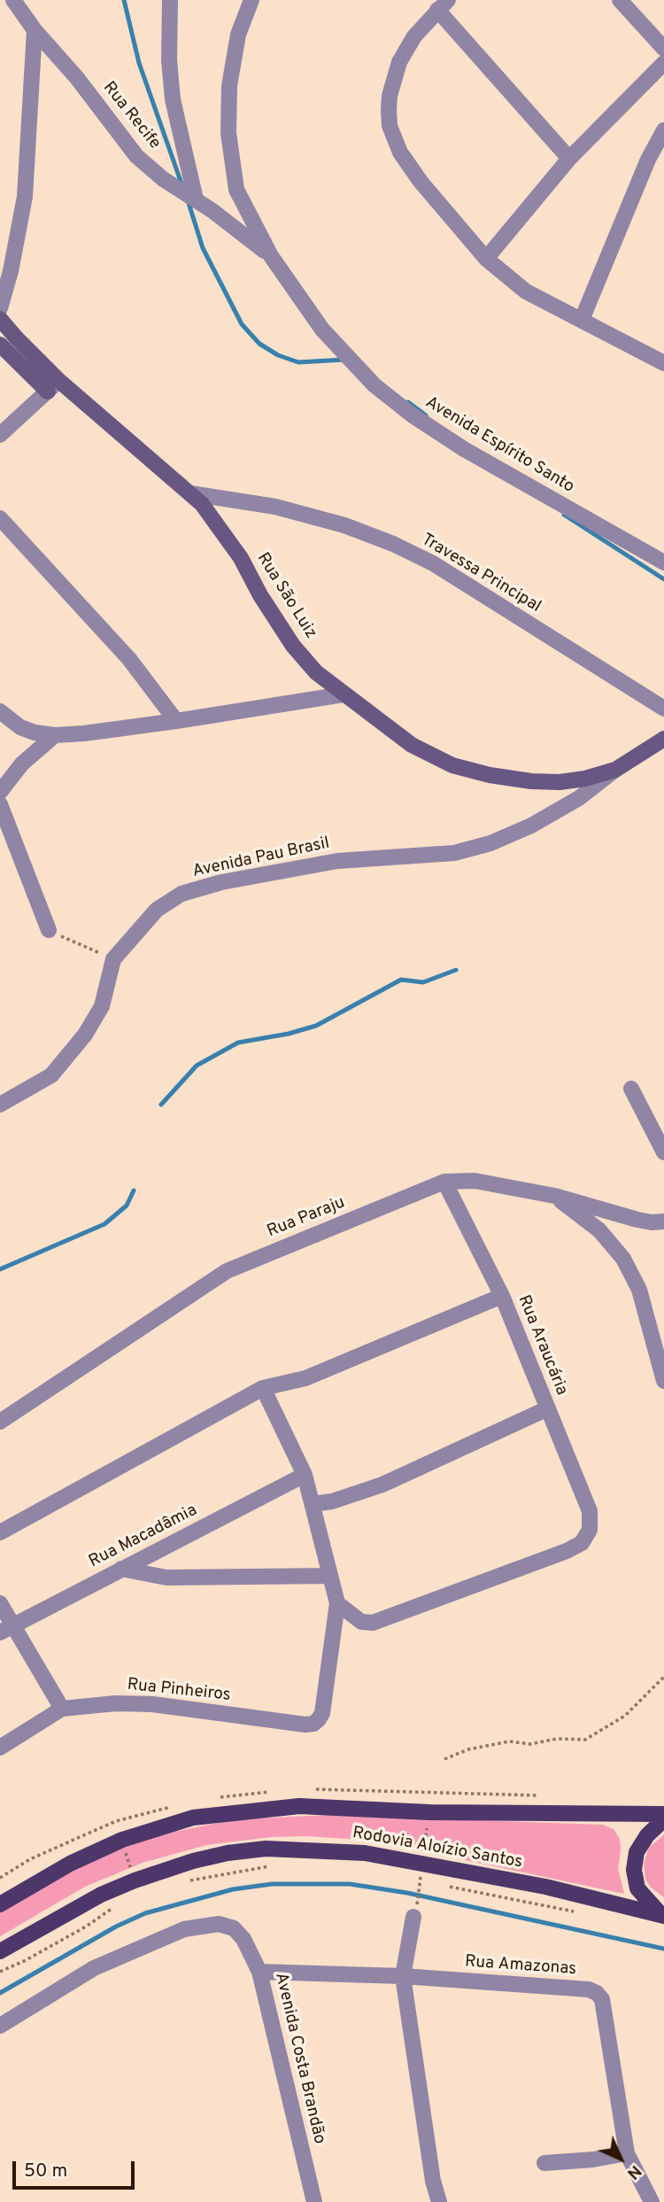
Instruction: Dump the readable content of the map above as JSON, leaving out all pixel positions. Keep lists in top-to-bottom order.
{
  "streets": {
    "main road": ["Rodovia Aloízio Santos"],
    "street": [
      "Rua Recife",
      "Avenida Espírito Santo",
      "Travessa Principal",
      "Rua São Luiz",
      "Avenida Pau Brasil",
      "Rua Paraju",
      "Rua Araucária",
      "Rua Macadâmia",
      "Rua Pinheiros",
      "Rua Amazonas",
      "Avenida Costa Brandão"
    ]
  },
  "crossings": [
    ["Rua Recife", "Avenida Espírito Santo"],
    ["Travessa Principal", "Rua São Luiz"],
    ["Rua São Luiz", "Avenida Pau Brasil"],
    ["Rua Paraju", "Rua Araucária"],
    ["Rua Araucária", "Rua Pinheiros"],
    ["Rua Amazonas", "Avenida Costa Brandão"]
  ],
  "scale_bar": "50 m",
  "north": "bottom right"
}
